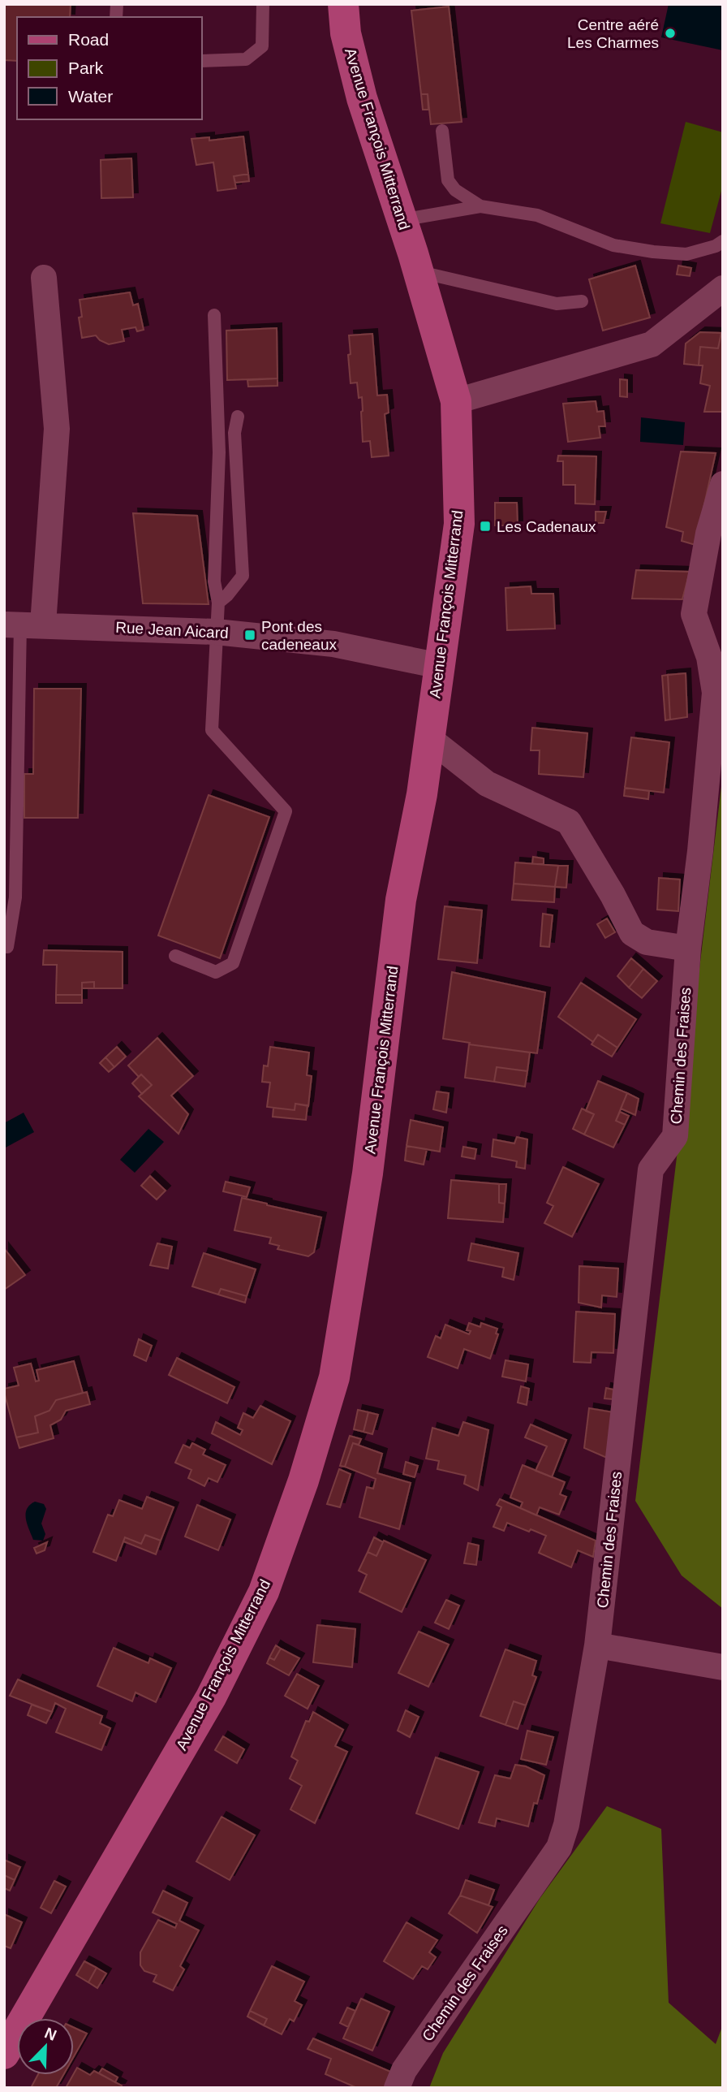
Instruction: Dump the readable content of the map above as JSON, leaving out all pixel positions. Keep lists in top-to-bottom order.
{
  "streets": {
    "main road": ["Avenue François Mitterrand"],
    "street": ["Rue Jean Aicard", "Chemin des Fraises"]
  },
  "crossings": [
    ["Avenue François Mitterrand", "Rue Jean Aicard"]
  ],
  "places": {
    "other": ["Centre aéré Les Charmes"],
    "transit": ["Les Cadenaux", "Pont des cadeneaux"]
  },
  "legend": ["Road", "Park", "Water"],
  "north": "top right"
}
